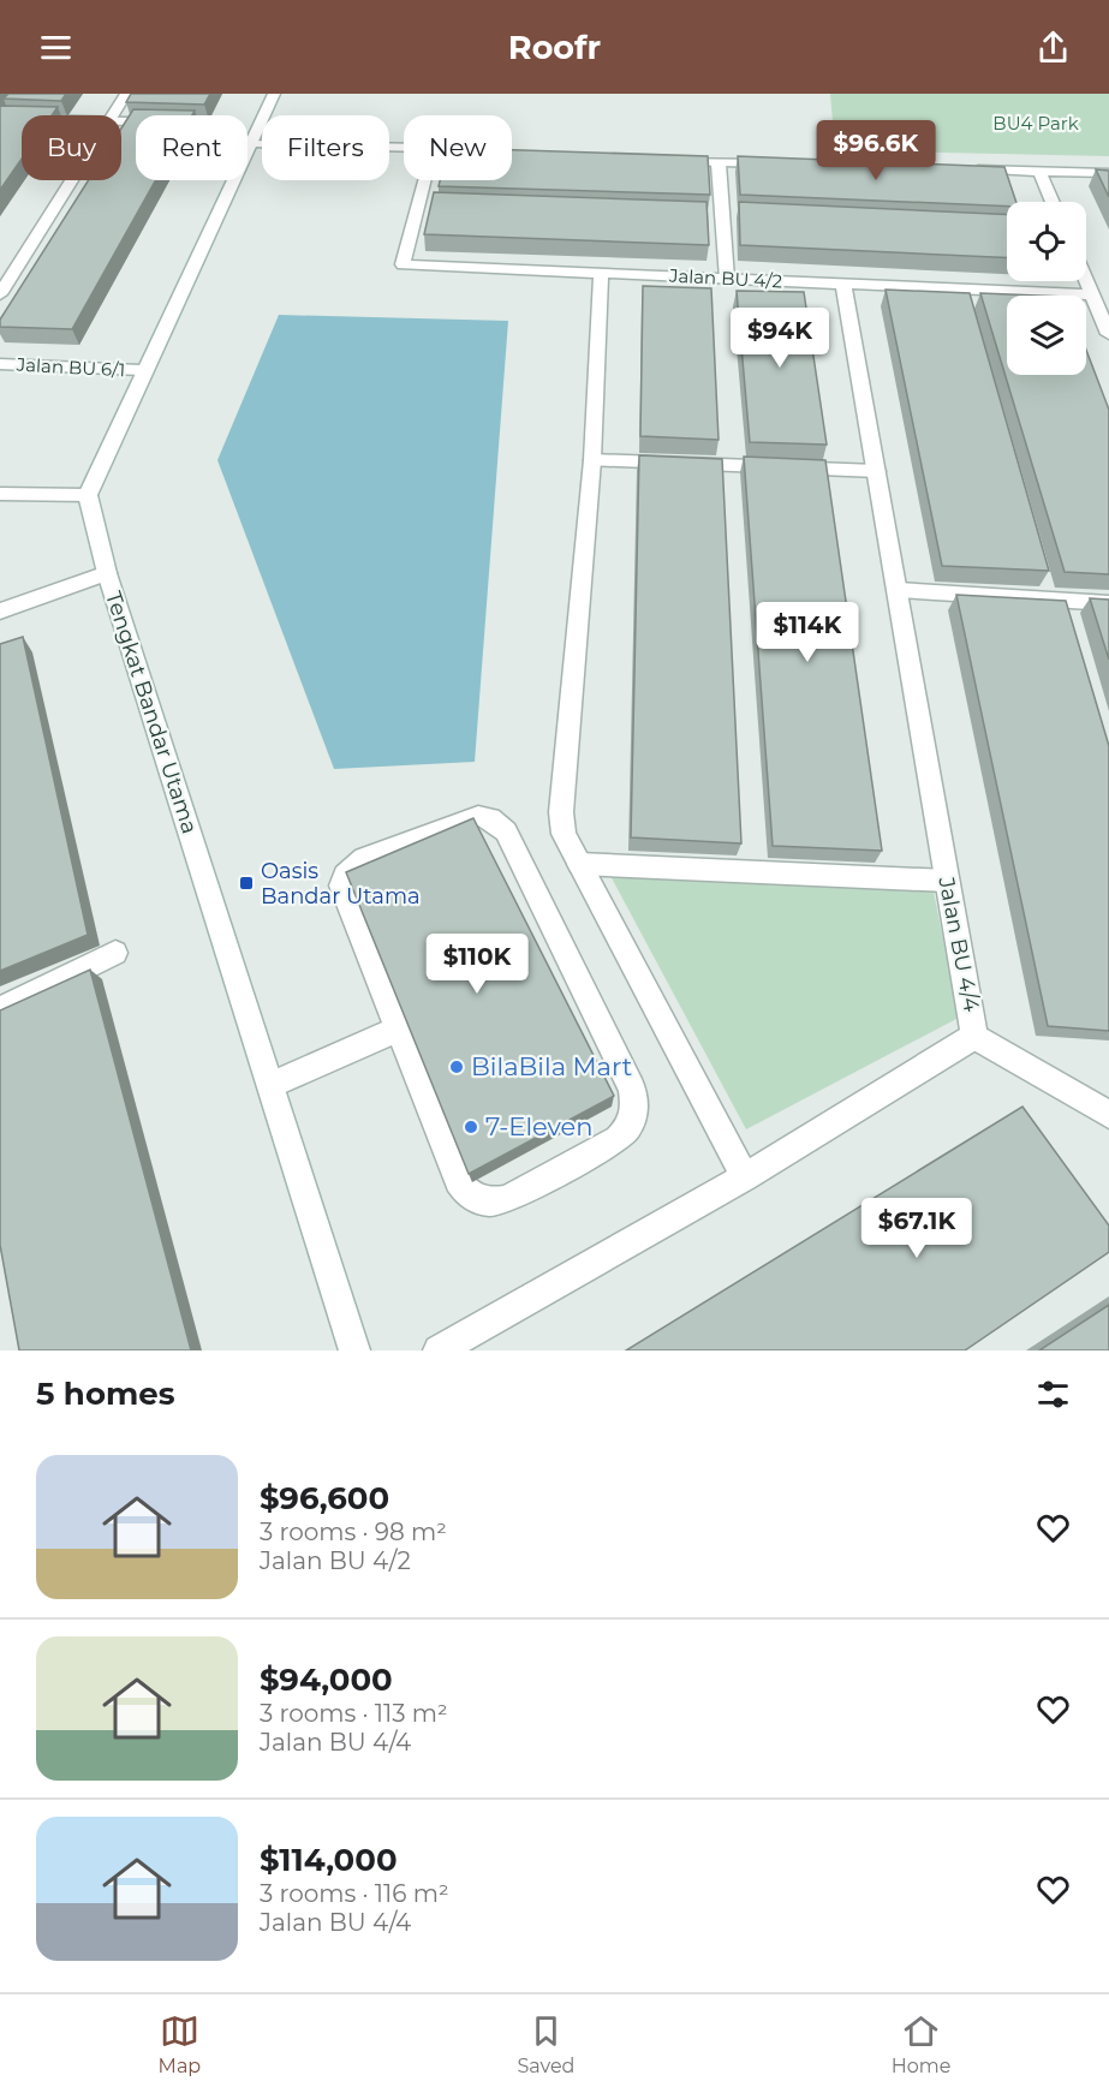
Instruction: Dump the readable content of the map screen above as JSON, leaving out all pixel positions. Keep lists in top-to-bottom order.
{
  "streets": {
    "street": [
      "Jalan BU 4/2",
      "Jalan BU 6/1",
      "Tengkat Bandar Utama",
      "Jalan BU 4/4"
    ]
  },
  "crossings": [
    ["Jalan BU 4/2", "Jalan BU 4/4"]
  ],
  "parks": ["BU4 Park"],
  "places": {
    "transit": ["Oasis Bandar Utama"],
    "other": ["BilaBila Mart", "7-Eleven"]
  },
  "page": {
    "header": "Roofr",
    "chip": [
      "Buy",
      "Rent",
      "Filters",
      "New"
    ],
    "price": [
      "$96.6K",
      "$94K",
      "$114K",
      "$110K",
      "$67.1K"
    ],
    "heading": "5 homes",
    "list": [
      {
        "name": "$96,600",
        "note": "3 rooms · 98 m² · Jalan BU 4/2"
      },
      {
        "name": "$94,000",
        "note": "3 rooms · 113 m² · Jalan BU 4/4"
      },
      {
        "name": "$114,000",
        "note": "3 rooms · 116 m² · Jalan BU 4/4"
      }
    ],
    "tabs": ["Map", "Saved", "Home"]
  }
}
